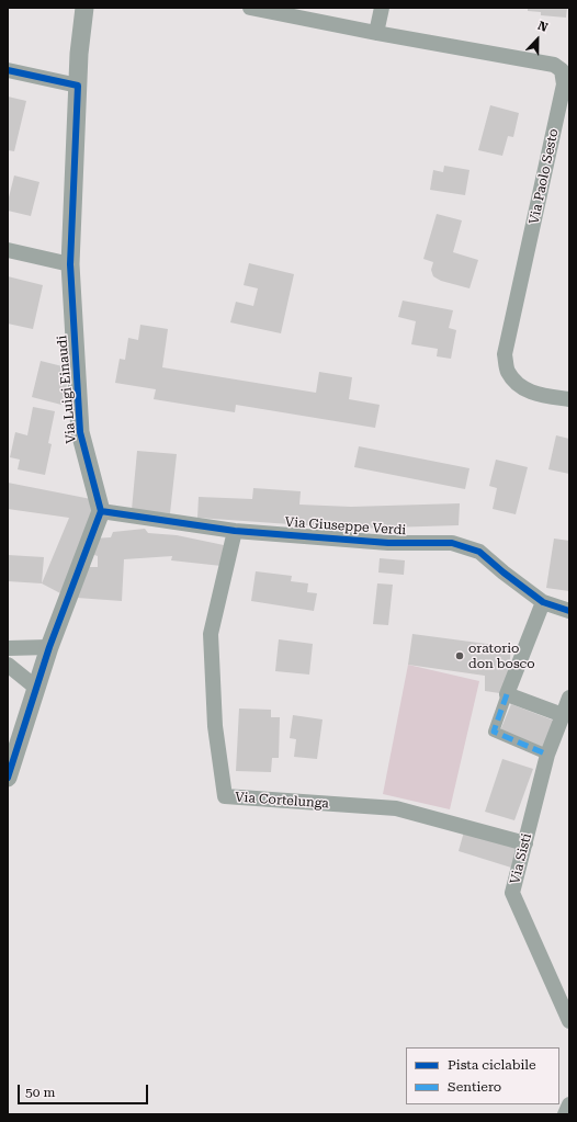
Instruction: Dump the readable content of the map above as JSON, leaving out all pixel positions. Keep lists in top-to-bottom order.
{
  "streets": {
    "street": [
      "Via Paolo Sesto",
      "Via Luigi Einaudi",
      "Via Giuseppe Verdi",
      "Via Cortelunga",
      "Via Sisti"
    ]
  },
  "crossings": [
    ["Via Luigi Einaudi", "Via Giuseppe Verdi"],
    ["Via Giuseppe Verdi", "Via Cortelunga"],
    ["Via Cortelunga", "Via Sisti"]
  ],
  "places": ["oratorio don bosco"],
  "legend": ["Pista ciclabile", "Sentiero"],
  "scale_bar": "50 m",
  "north": "top"
}
